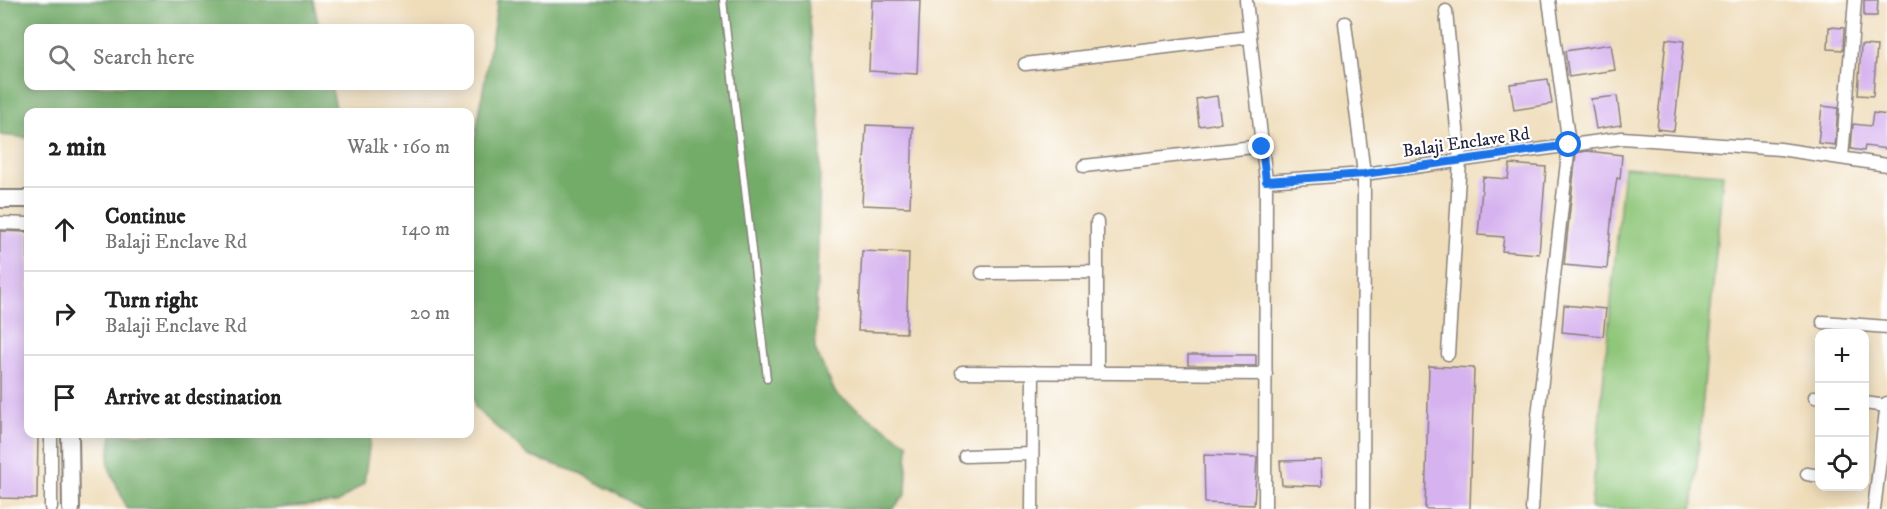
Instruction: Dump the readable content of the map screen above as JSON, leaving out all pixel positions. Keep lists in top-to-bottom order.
{
  "streets": {
    "street": ["Balaji Enclave Rd"]
  },
  "page": {
    "search": "Search here",
    "heading": ["2 min", "Walk · 160 m"],
    "list": [
      ["Continue", "Balaji Enclave Rd", "140 m"],
      ["Turn right", "Balaji Enclave Rd", "20 m"],
      "Arrive at destination"
    ],
    "map_buttons": ["+", "−"]
  }
}
